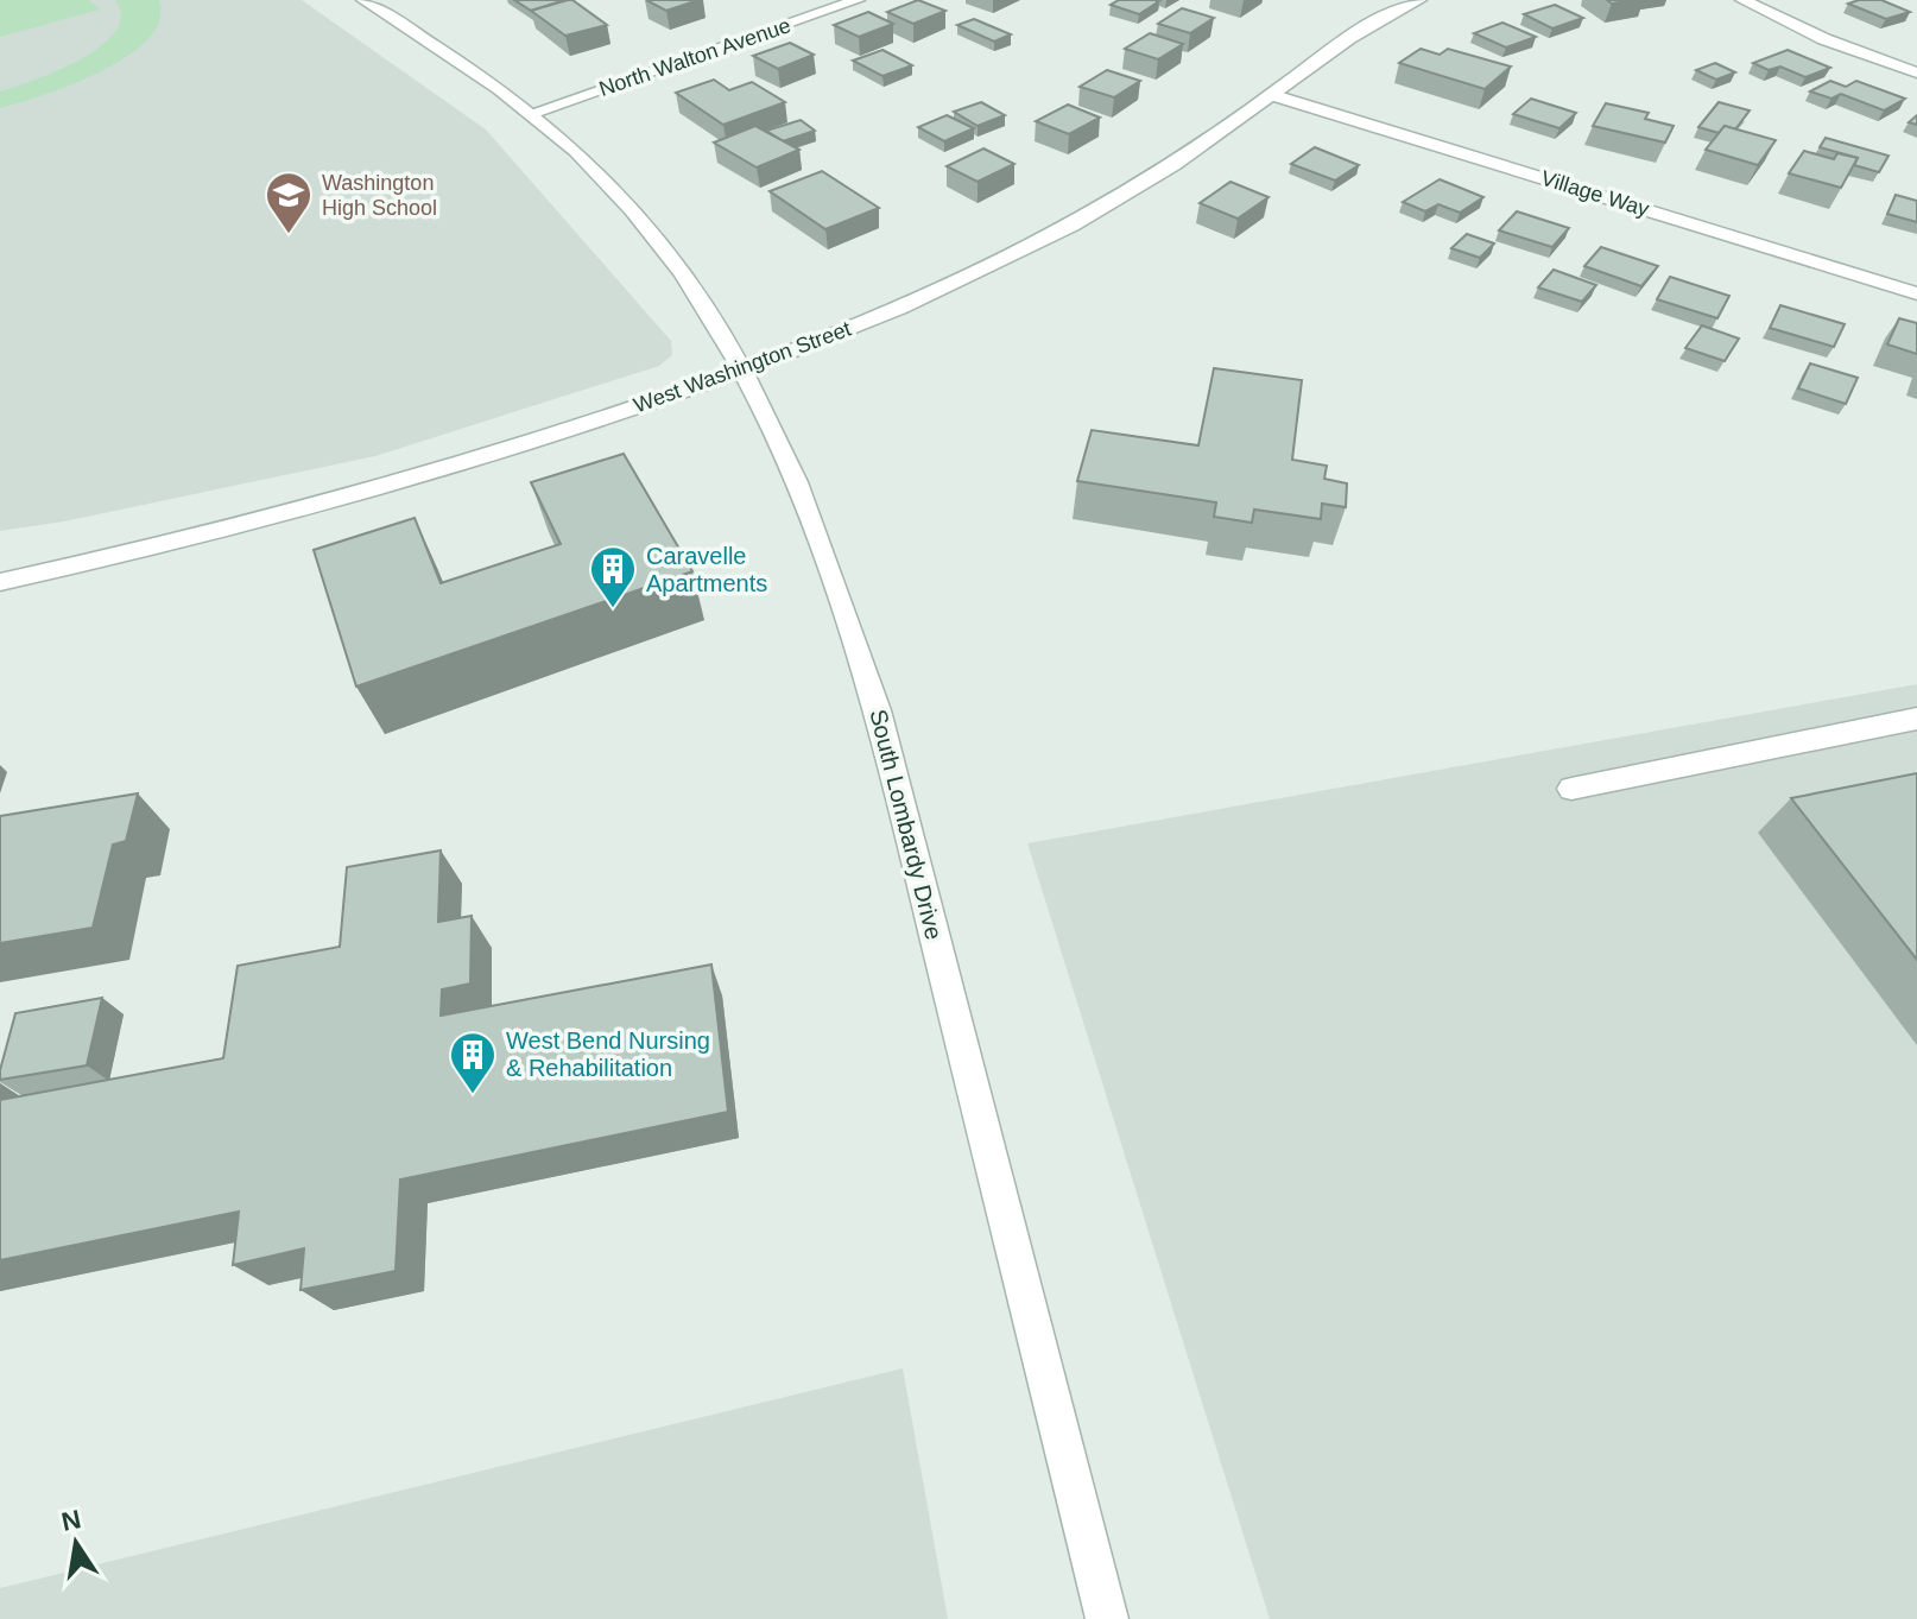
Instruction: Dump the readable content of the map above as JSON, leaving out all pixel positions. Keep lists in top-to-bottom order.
{
  "streets": {
    "street": [
      "North Walton Avenue",
      "Village Way",
      "West Washington Street",
      "South Lombardy Drive"
    ]
  },
  "crossings": [
    ["North Walton Avenue", "South Lombardy Drive"],
    ["Village Way", "West Washington Street"],
    ["West Washington Street", "South Lombardy Drive"]
  ],
  "places": {
    "school or university": ["Washington High School"],
    "building": ["Caravelle Apartments", "West Bend Nursing & Rehabilitation"]
  },
  "north": "top"
}
